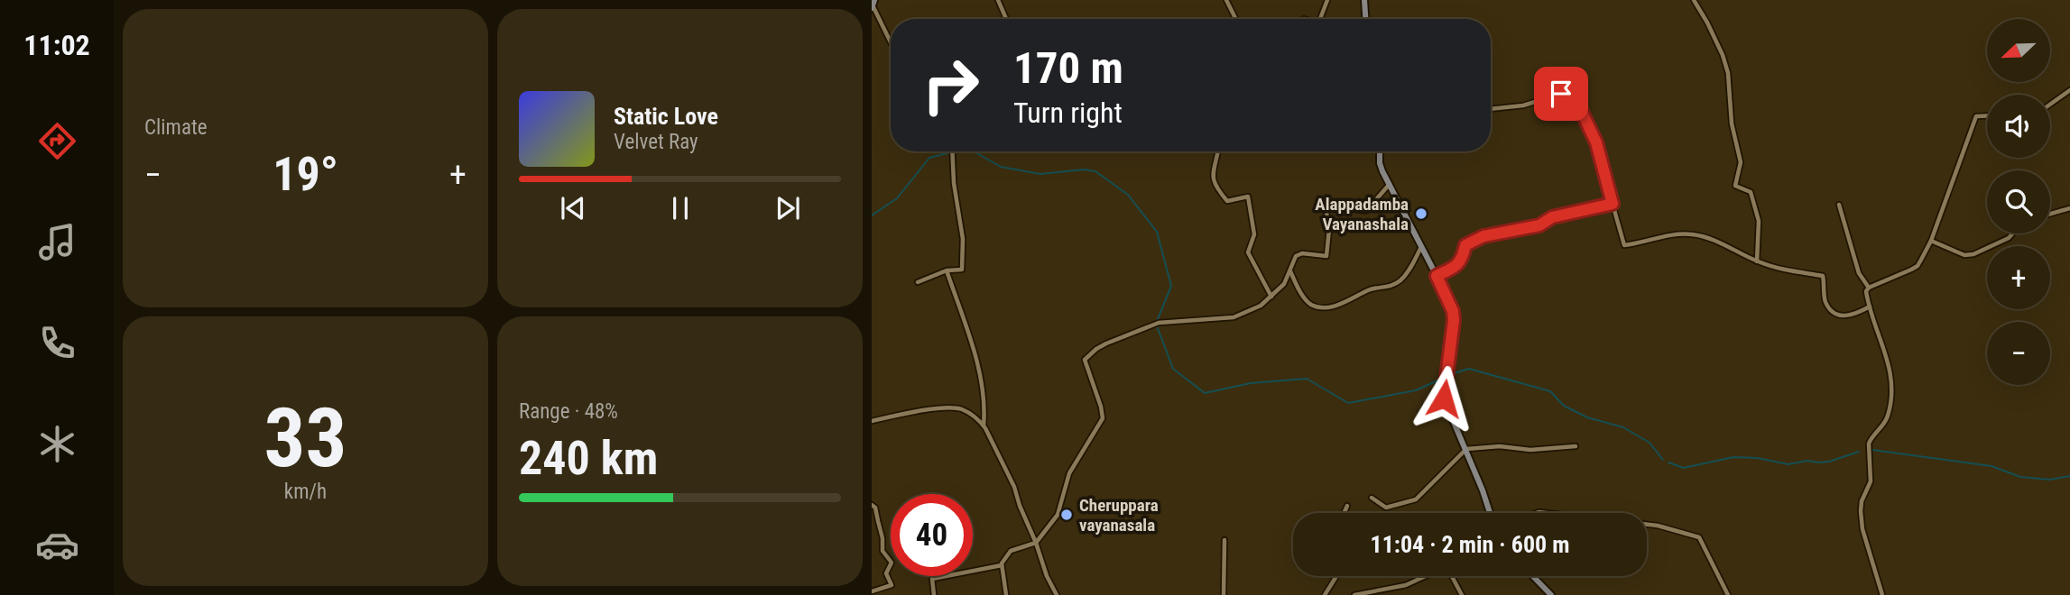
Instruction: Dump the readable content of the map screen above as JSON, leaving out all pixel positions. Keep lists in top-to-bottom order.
{
  "places": ["Alappadamba Vayanashala", "Cheruppara vayanasala"],
  "north": "bottom left",
  "page": {
    "tabs": "11:02",
    "tile": [
      "Climate",
      ["33", "km/h"],
      ["Range · 48%", "240 km"]
    ],
    "map_buttons": ["+", "−"],
    "turn": ["170 m", "Turn right"],
    "song": ["Static Love", "Velvet Ray"],
    "heat": ["−", "19°", "+"],
    "limit": "40",
    "trip": "11:04 · 2 min · 600 m"
  }
}
